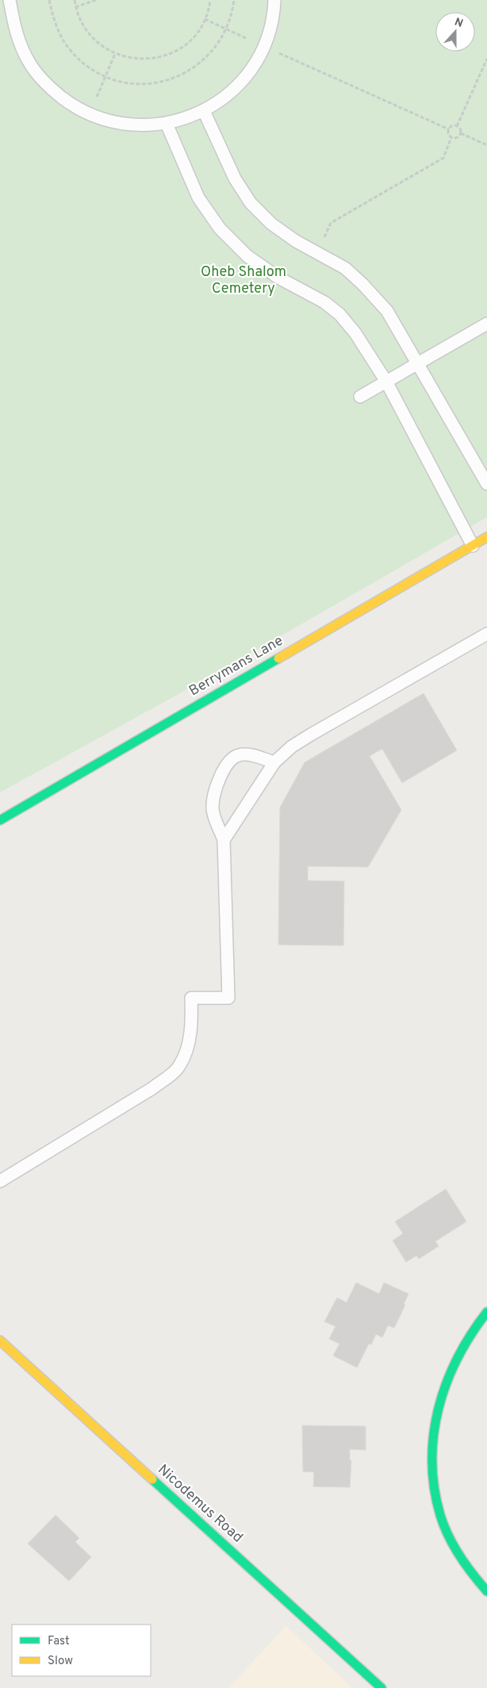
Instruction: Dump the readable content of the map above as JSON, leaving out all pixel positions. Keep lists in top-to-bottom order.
{
  "streets": {
    "street": ["Berrymans Lane", "Nicodemus Road"]
  },
  "parks": ["Oheb Shalom Cemetery"],
  "legend": ["Fast", "Slow"],
  "north": "top"
}
